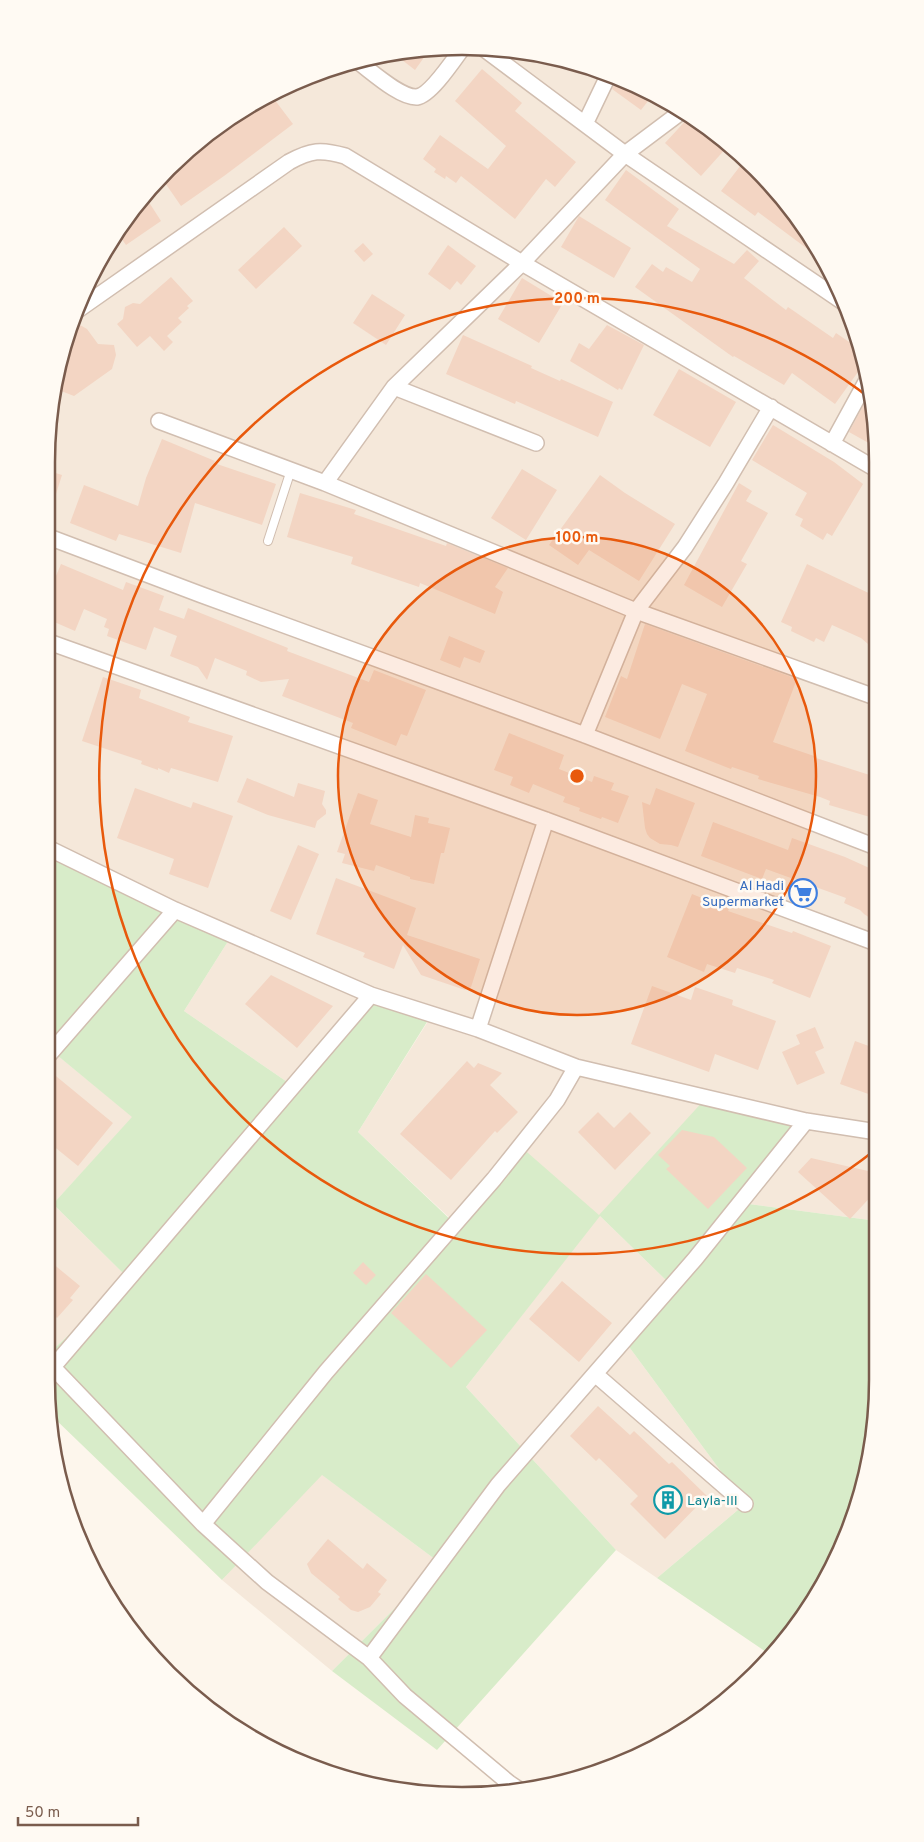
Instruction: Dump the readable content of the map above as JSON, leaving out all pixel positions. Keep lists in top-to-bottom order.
{
  "places": {
    "supermarket": ["Al Hadi Supermarket"],
    "building": ["Layla-III"]
  },
  "scale_bar": "50 m",
  "rings": ["200 m", "100 m"]
}
